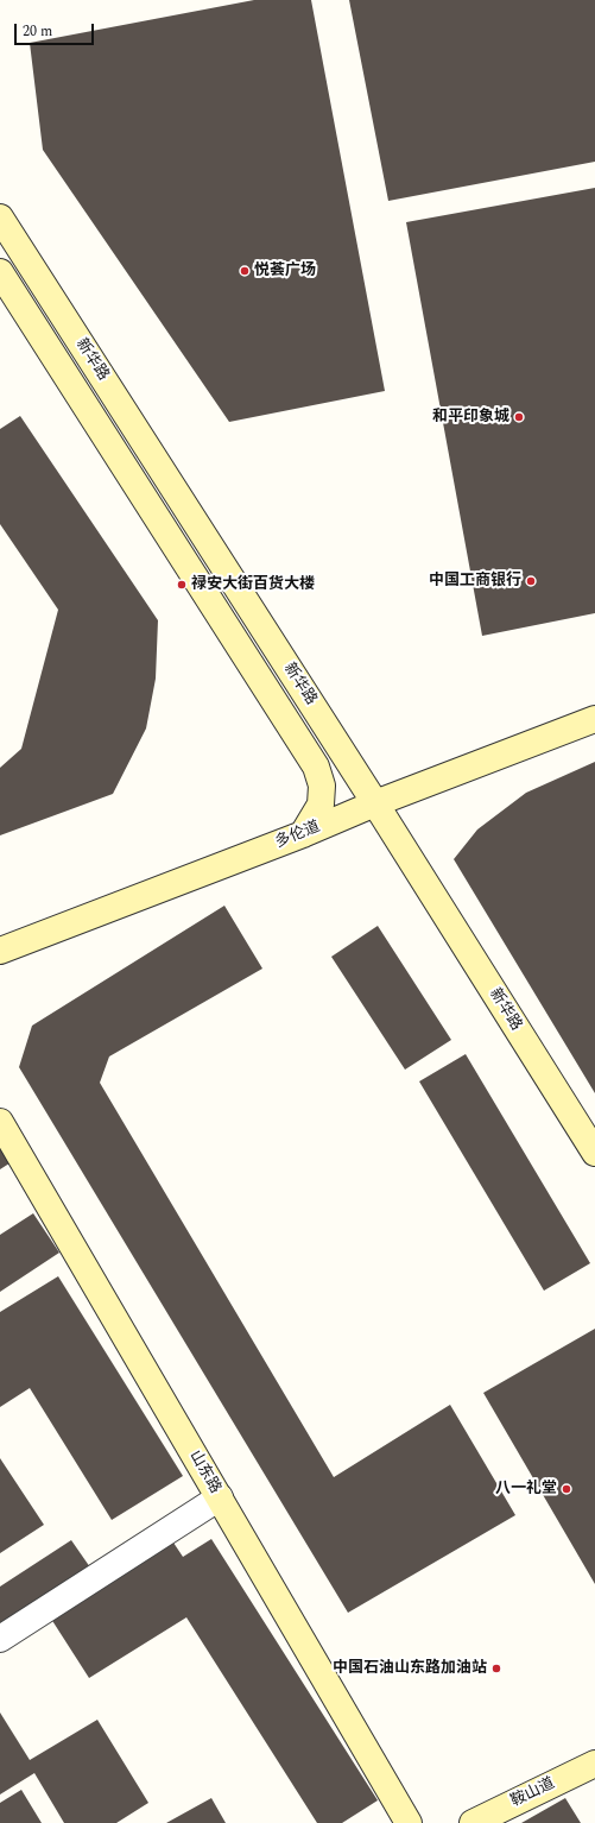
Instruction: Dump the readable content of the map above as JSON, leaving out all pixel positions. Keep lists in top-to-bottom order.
{
  "streets": {
    "street": [
      "新华路",
      "多伦道",
      "山东路",
      "鞍山道"
    ]
  },
  "crossings": [
    ["新华路", "多伦道"]
  ],
  "places": [
    "悦荟广场",
    "和平印象城",
    "中国工商银行",
    "禄安大街百货大楼",
    "八一礼堂",
    "中国石油山东路加油站"
  ],
  "scale_bar": "20 m"
}
